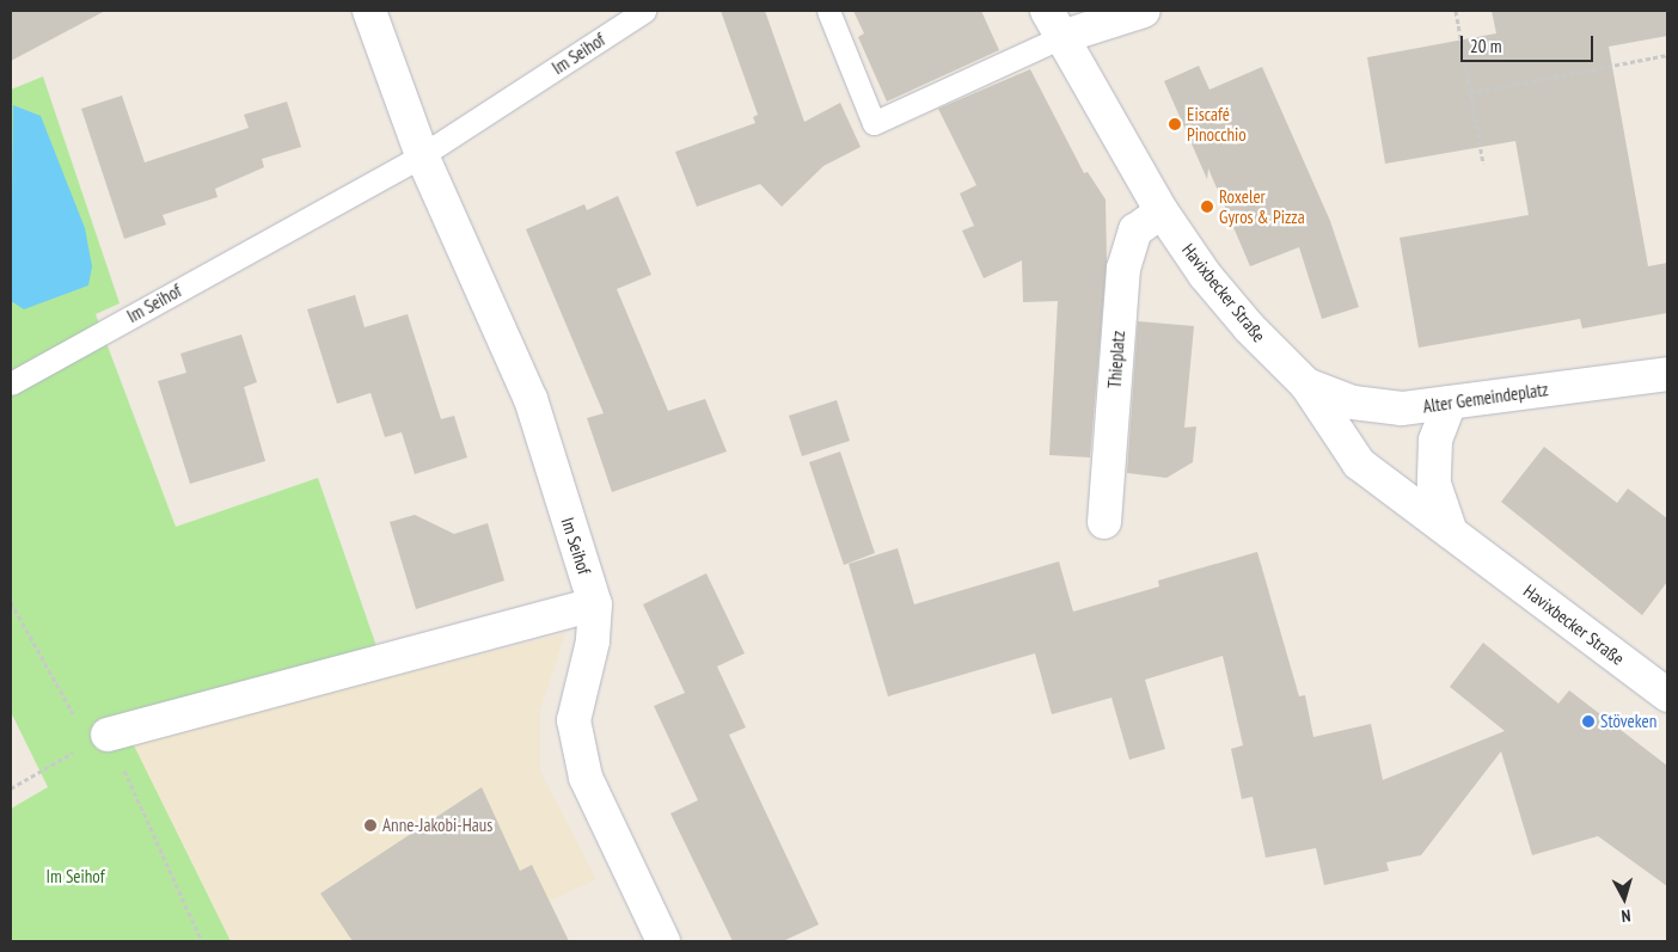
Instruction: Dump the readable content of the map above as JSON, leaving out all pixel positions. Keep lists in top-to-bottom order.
{
  "streets": {
    "street": [
      "Im Seihof",
      "Havixbecker Straße",
      "Thieplatz",
      "Alter Gemeindeplatz"
    ]
  },
  "crossings": [
    ["Havixbecker Straße", "Thieplatz"],
    ["Havixbecker Straße", "Alter Gemeindeplatz"]
  ],
  "parks": ["Im Seihof"],
  "places": [
    "Eiscafé Pinocchio",
    "Roxeler Gyros & Pizza",
    "Stöveken",
    "Anne-Jakobi-Haus"
  ],
  "scale_bar": "20 m",
  "north": "bottom"
}
